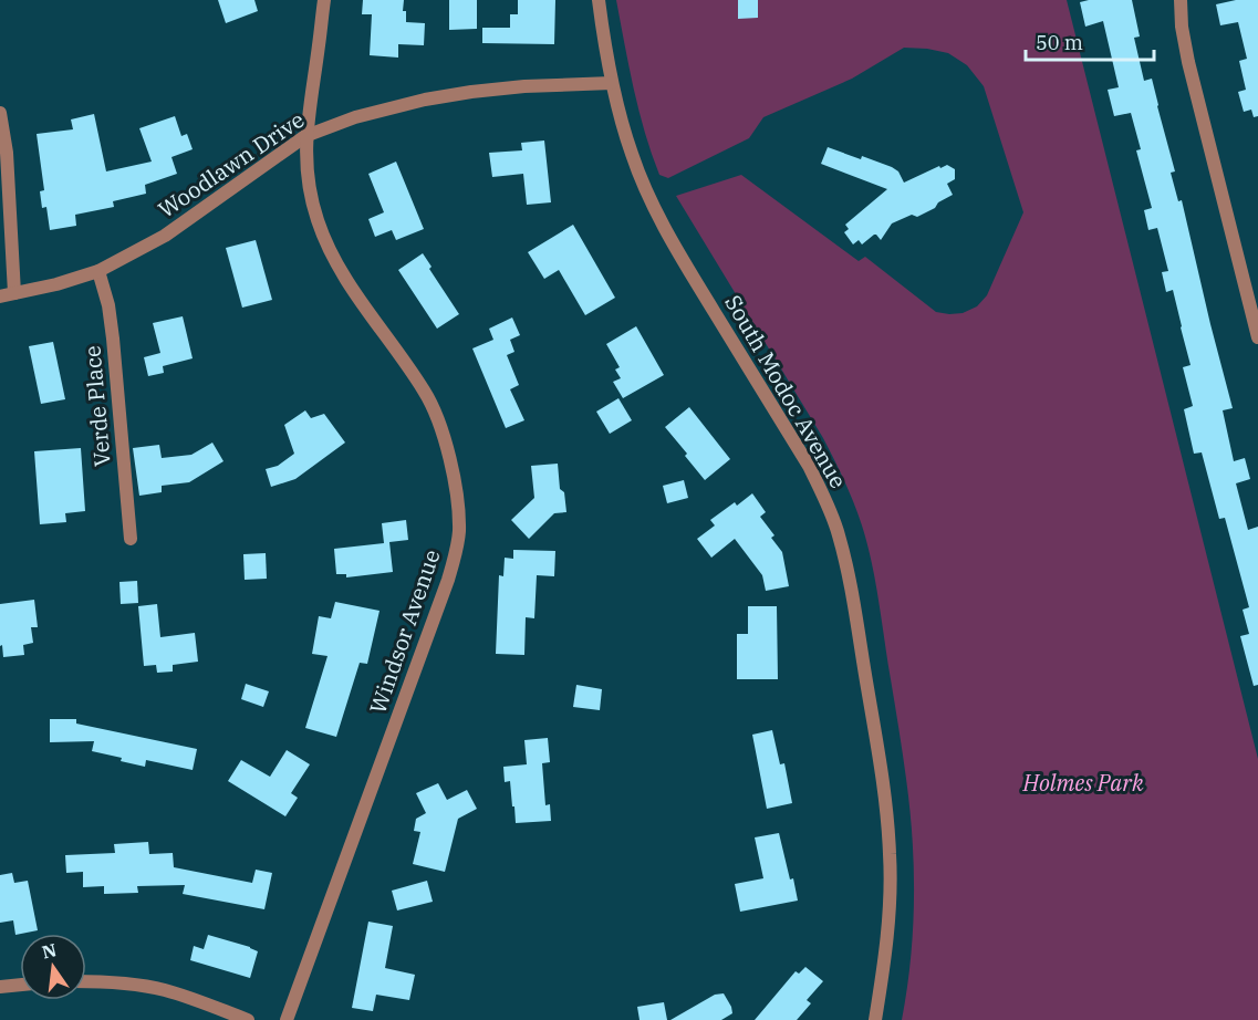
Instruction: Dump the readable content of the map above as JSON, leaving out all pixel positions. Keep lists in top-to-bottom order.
{
  "streets": {
    "street": [
      "Woodlawn Drive",
      "South Modoc Avenue",
      "Verde Place",
      "Windsor Avenue"
    ]
  },
  "crossings": [
    ["Woodlawn Drive", "South Modoc Avenue"],
    ["Woodlawn Drive", "Verde Place"],
    ["Woodlawn Drive", "Windsor Avenue"]
  ],
  "parks": ["Holmes Park"],
  "scale_bar": "50 m",
  "north": "top"
}
